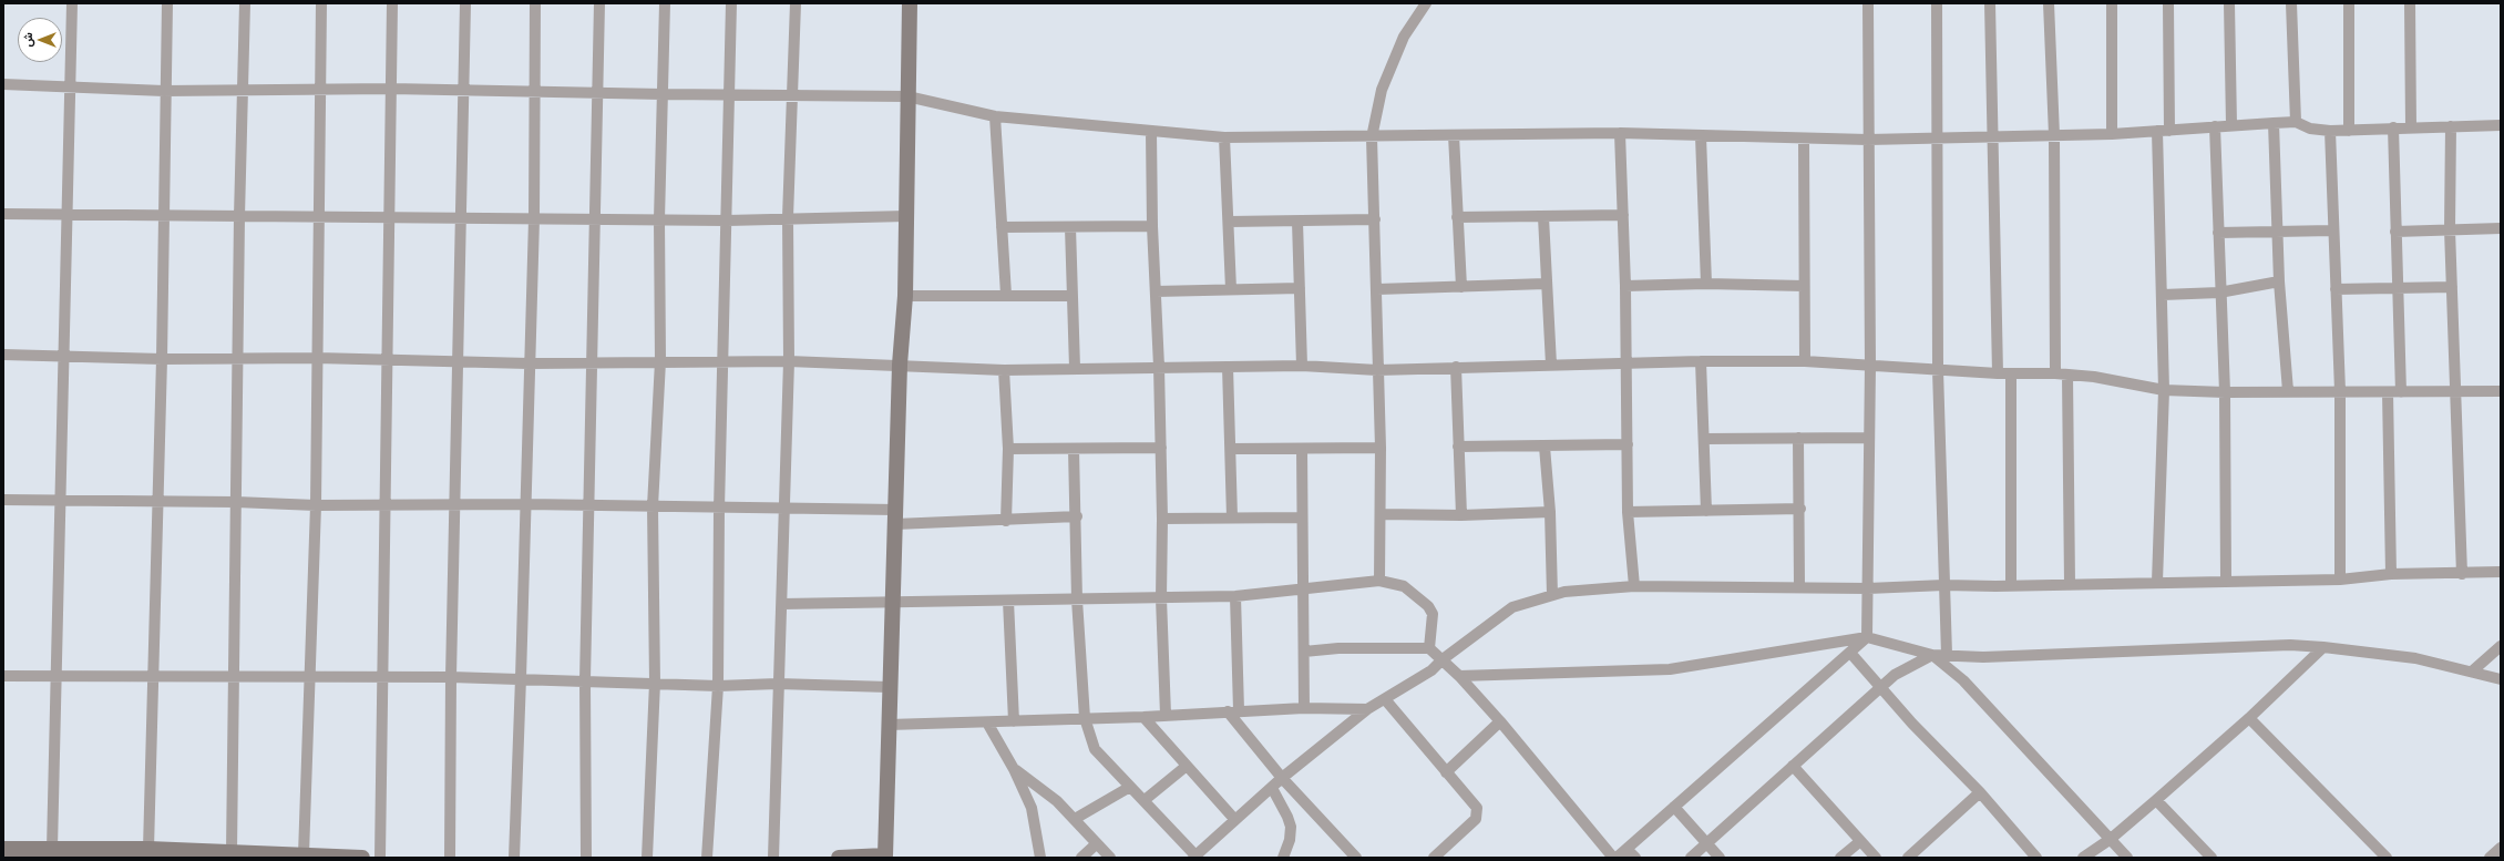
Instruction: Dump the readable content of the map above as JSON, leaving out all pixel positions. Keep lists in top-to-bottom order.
{
  "north": "left"
}
